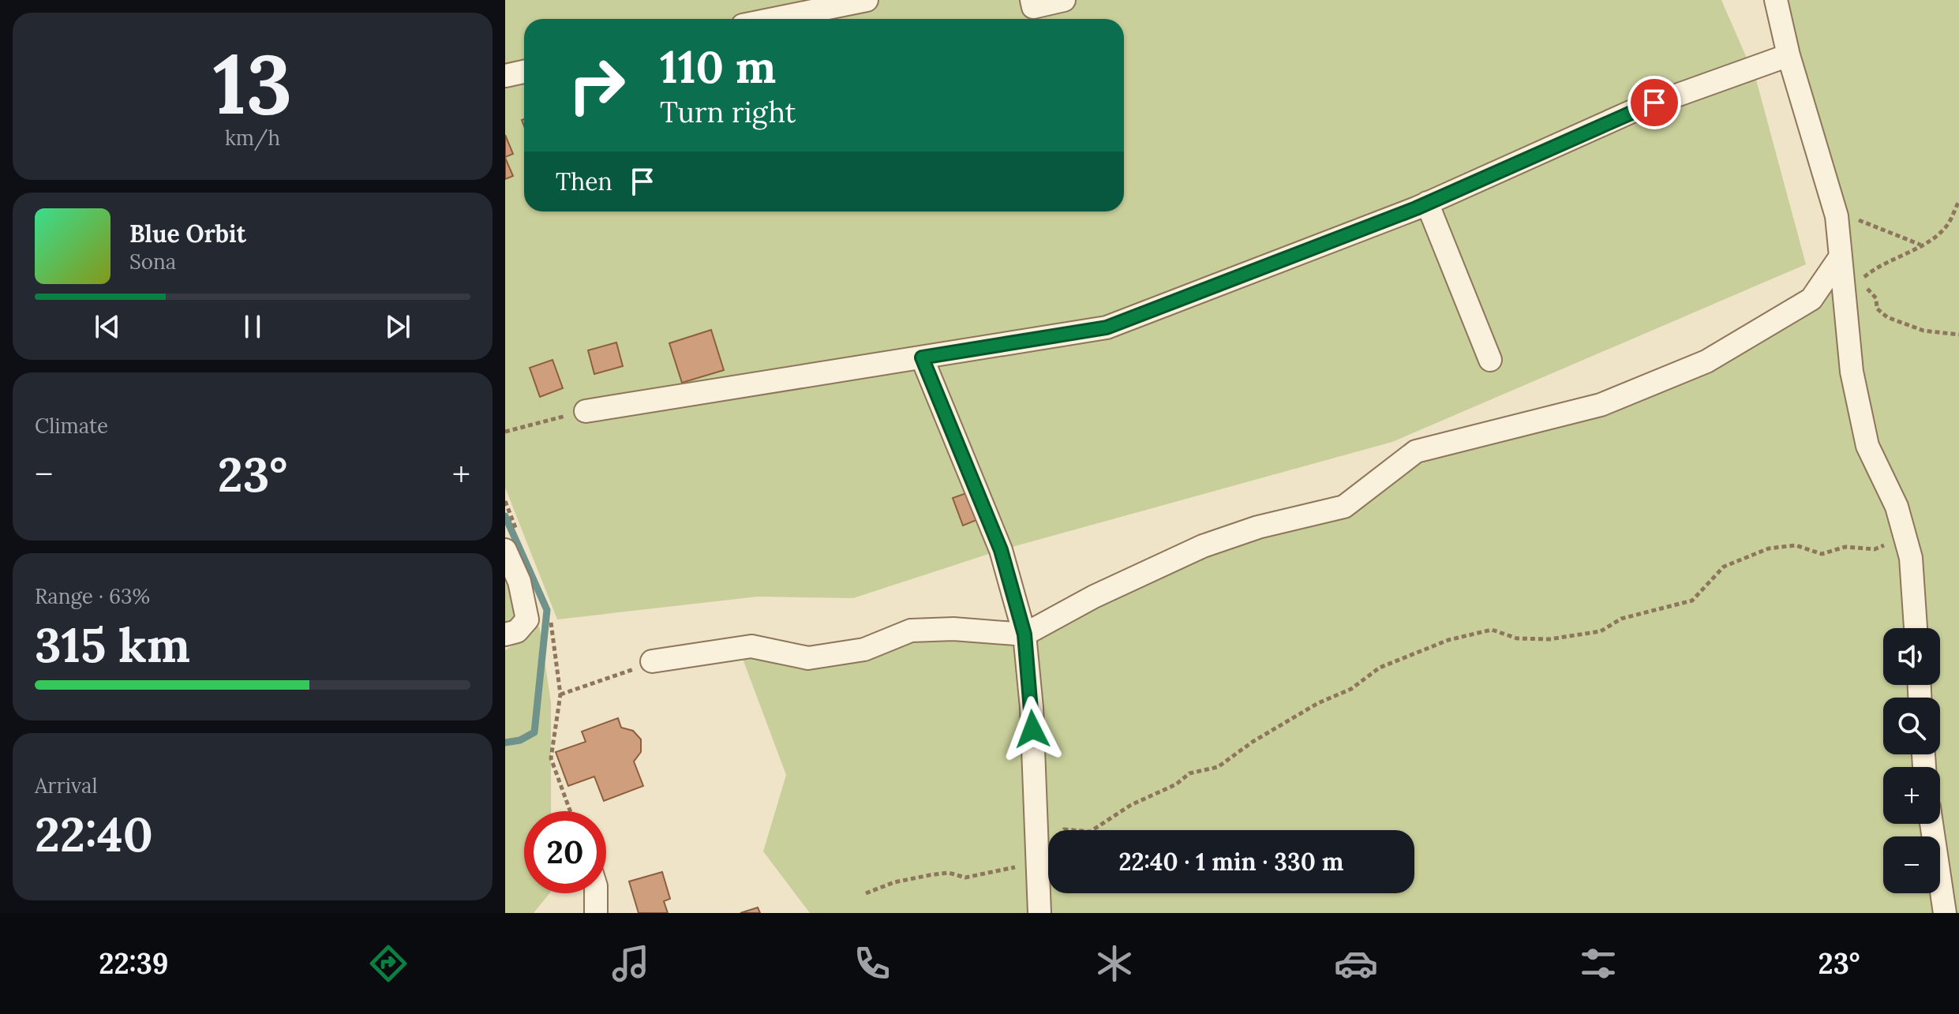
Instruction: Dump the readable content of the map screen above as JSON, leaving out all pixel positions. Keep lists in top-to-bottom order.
{
  "page": {
    "tile": [
      ["13", "km/h"],
      "Climate",
      ["Range · 63%", "315 km"],
      ["Arrival", "22:40"]
    ],
    "turn": ["110 m", "Turn right"],
    "then": "Then",
    "song": ["Blue Orbit", "Sona"],
    "heat": ["−", "23°", "+"],
    "map_buttons": ["+", "−"],
    "limit": "20",
    "trip": "22:40 · 1 min · 330 m",
    "tabs": ["22:39", "23°"]
  }
}
